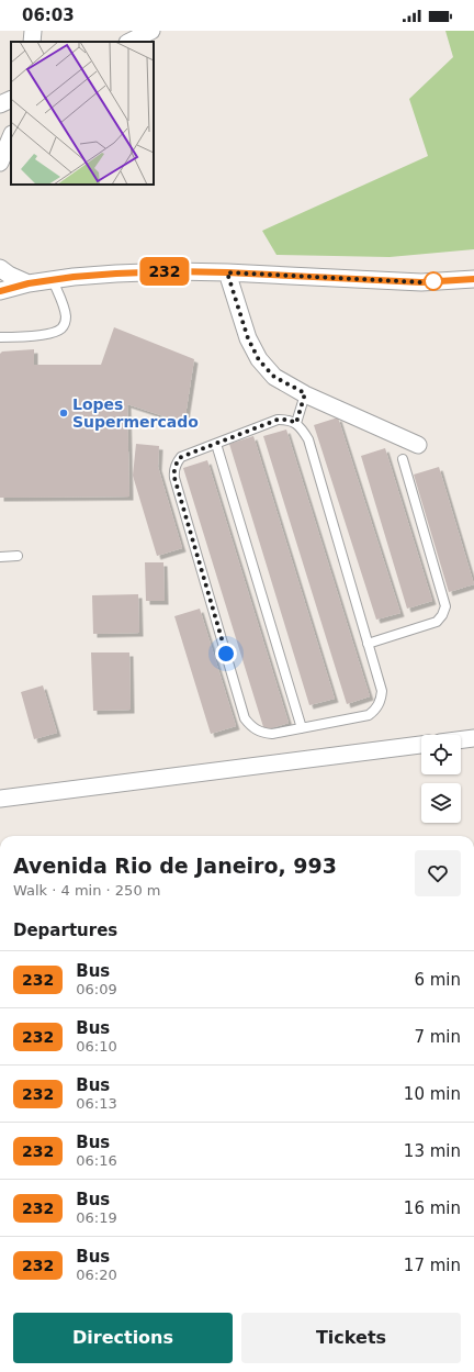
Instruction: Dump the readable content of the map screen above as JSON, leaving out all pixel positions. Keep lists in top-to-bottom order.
{
  "places": ["Lopes Supermercado"],
  "lines": ["bus line 232"],
  "page": {
    "status": "06:03",
    "on_map": "232",
    "heading": [
      ["Avenida Rio de Janeiro, 993", "Walk · 4 min · 250 m"],
      "Departures"
    ],
    "list": [
      {
        "mark": "232",
        "name": "Bus",
        "note": "06:09",
        "value": "6 min"
      },
      {
        "mark": "232",
        "name": "Bus",
        "note": "06:10",
        "value": "7 min"
      },
      {
        "mark": "232",
        "name": "Bus",
        "note": "06:13",
        "value": "10 min"
      },
      {
        "mark": "232",
        "name": "Bus",
        "note": "06:16",
        "value": "13 min"
      },
      {
        "mark": "232",
        "name": "Bus",
        "note": "06:19",
        "value": "16 min"
      },
      {
        "mark": "232",
        "name": "Bus",
        "note": "06:20",
        "value": "17 min"
      }
    ],
    "buttons": ["Directions", "Tickets"]
  }
}
